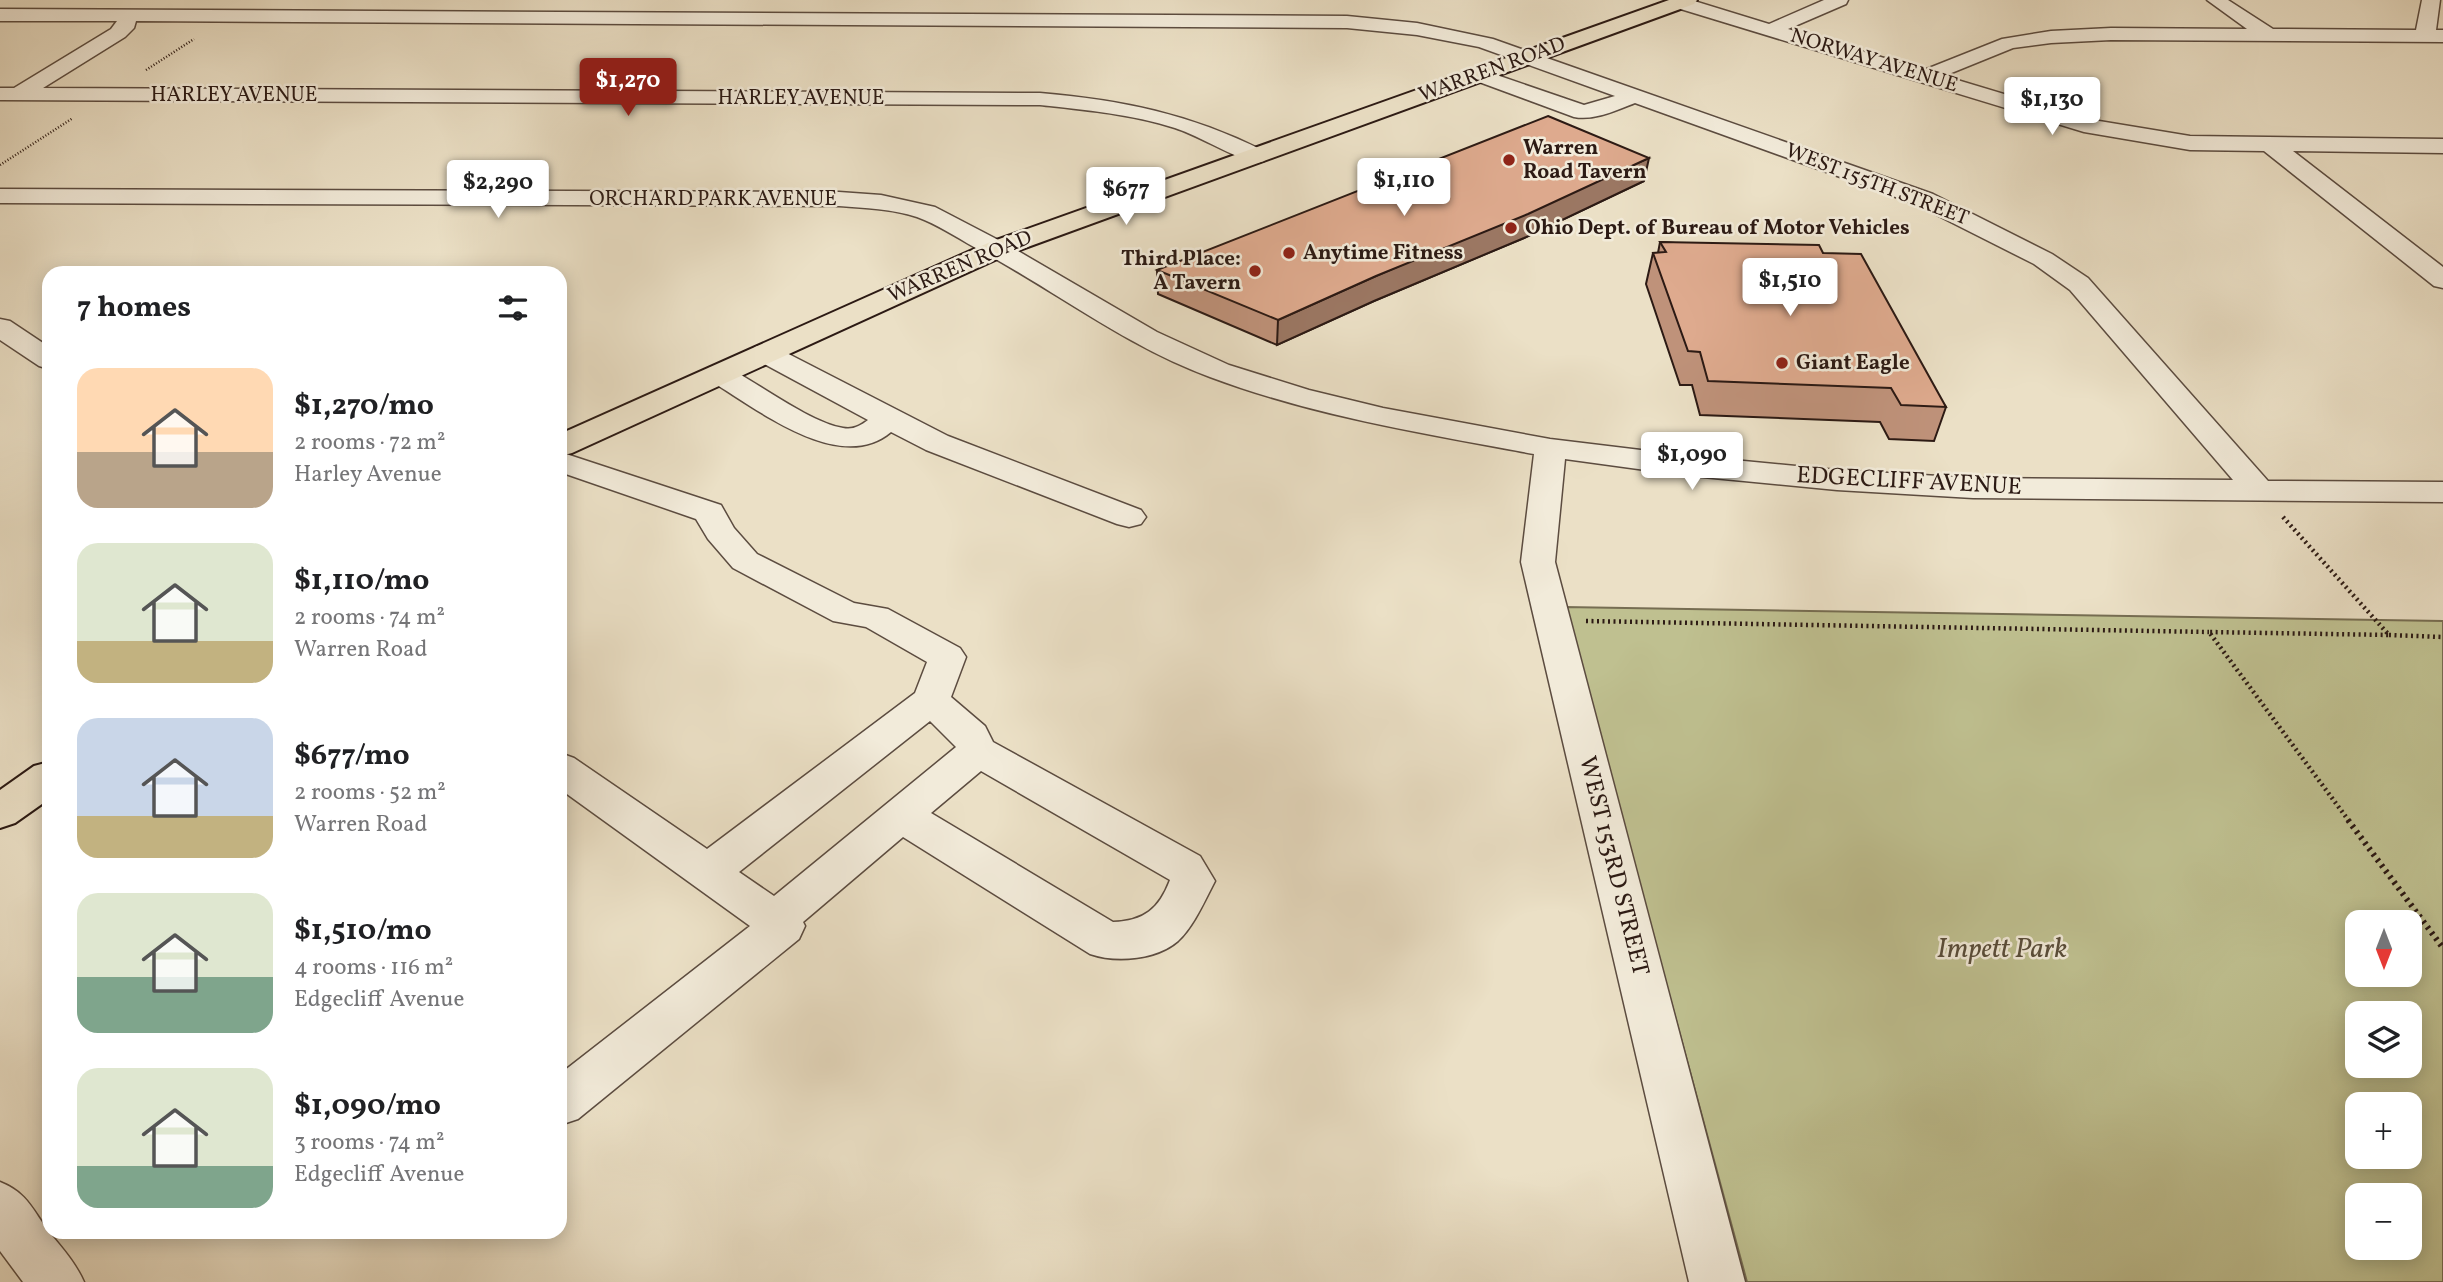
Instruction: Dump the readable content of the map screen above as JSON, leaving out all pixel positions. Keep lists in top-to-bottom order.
{
  "streets": {
    "main road": ["WARREN ROAD"],
    "street": [
      "NORWAY AVENUE",
      "HARLEY AVENUE",
      "WEST 155TH STREET",
      "ORCHARD PARK AVENUE",
      "EDGECLIFF AVENUE",
      "WEST 153RD STREET"
    ]
  },
  "crossings": [
    ["NORWAY AVENUE", "WARREN ROAD"],
    ["WARREN ROAD", "HARLEY AVENUE"],
    ["WARREN ROAD", "WEST 155TH STREET"],
    ["WARREN ROAD", "ORCHARD PARK AVENUE"],
    ["WARREN ROAD", "EDGECLIFF AVENUE"],
    ["WEST 155TH STREET", "EDGECLIFF AVENUE"],
    ["ORCHARD PARK AVENUE", "EDGECLIFF AVENUE"],
    ["EDGECLIFF AVENUE", "WEST 153RD STREET"]
  ],
  "parks": ["Impett Park"],
  "places": [
    "Warren Road Tavern",
    "Ohio Dept. of Bureau of Motor Vehicles",
    "Anytime Fitness",
    "Third Place: A Tavern",
    "Giant Eagle"
  ],
  "north": "bottom",
  "page": {
    "price": [
      "$1,270",
      "$1,130",
      "$1,110",
      "$2,290",
      "$677",
      "$1,510",
      "$1,090"
    ],
    "heading": "7 homes",
    "list": [
      {
        "name": "$1,270/mo",
        "note": "2 rooms · 72 m² · Harley Avenue"
      },
      {
        "name": "$1,110/mo",
        "note": "2 rooms · 74 m² · Warren Road"
      },
      {
        "name": "$677/mo",
        "note": "2 rooms · 52 m² · Warren Road"
      },
      {
        "name": "$1,510/mo",
        "note": "4 rooms · 116 m² · Edgecliff Avenue"
      },
      {
        "name": "$1,090/mo",
        "note": "3 rooms · 74 m² · Edgecliff Avenue"
      }
    ],
    "map_buttons": ["+", "−"]
  }
}
